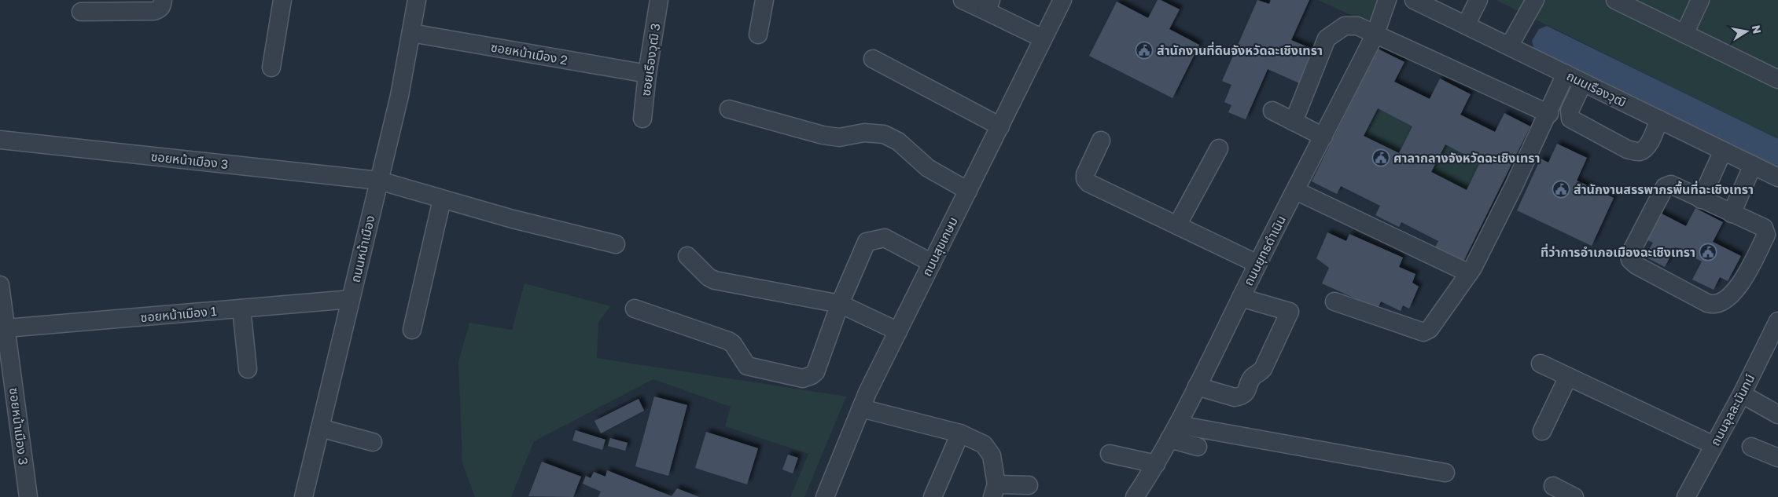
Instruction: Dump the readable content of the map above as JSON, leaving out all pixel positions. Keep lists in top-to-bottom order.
{
  "streets": {
    "street": [
      "ซอยหน้าเมือง 2",
      "ซอยเรืองวุฒิ 3",
      "ถนนเรืองวุฒิ",
      "ซอยหน้าเมือง 3",
      "ถนนสุขเกษม",
      "ถนนหน้าเมือง",
      "ถนนยุทธดำเนิน",
      "ซอยหน้าเมือง 1",
      "ถนนจุลละนันทน์"
    ]
  },
  "crossings": [
    ["ซอยหน้าเมือง 2", "ซอยเรืองวุฒิ 3"],
    ["ซอยหน้าเมือง 2", "ถนนหน้าเมือง"],
    ["ซอยหน้าเมือง 3", "ถนนหน้าเมือง"],
    ["ซอยหน้าเมือง 3", "ซอยหน้าเมือง 1"],
    ["ถนนหน้าเมือง", "ซอยหน้าเมือง 1"]
  ],
  "places": {
    "public building": [
      "สำนักงานที่ดินจังหวัดฉะเชิงเทรา",
      "ศาลากลางจังหวัดฉะเชิงเทรา",
      "สำนักงานสรรพากรพื้นที่ฉะเชิงเทรา",
      "ที่ว่าการอำเภอเมืองฉะเชิงเทรา"
    ]
  },
  "north": "right"
}
